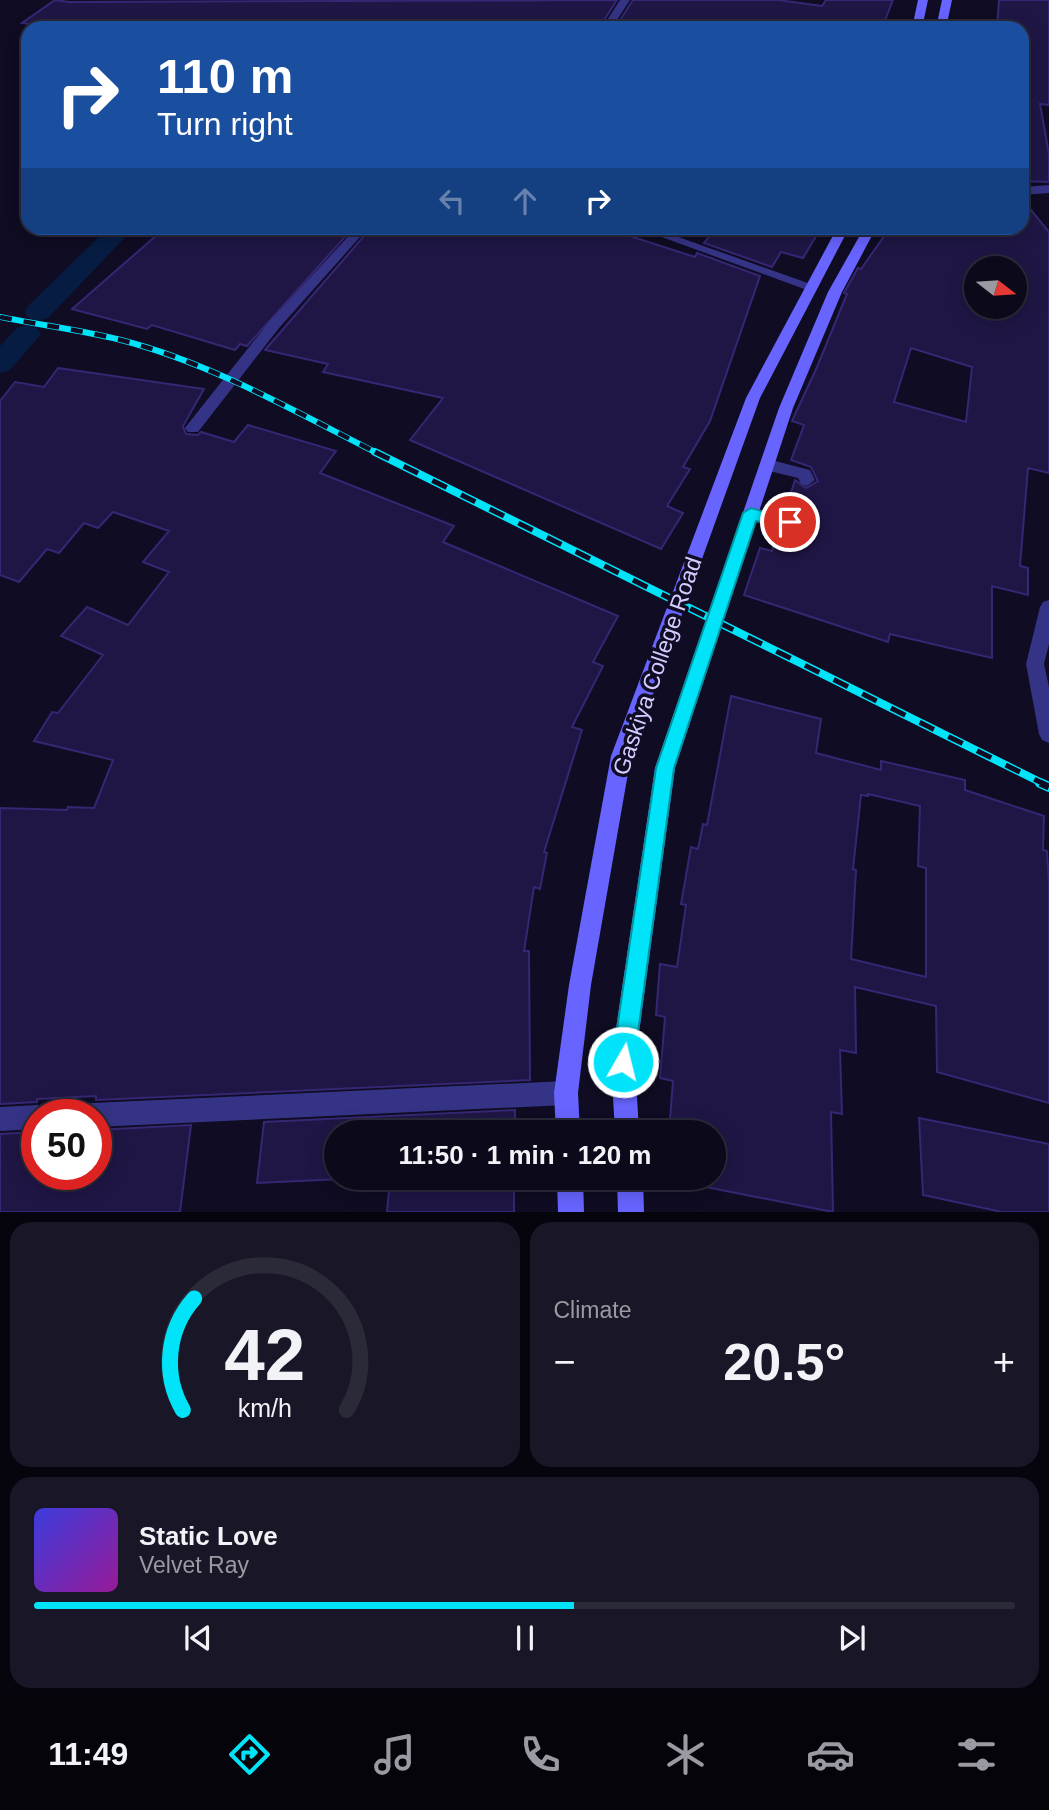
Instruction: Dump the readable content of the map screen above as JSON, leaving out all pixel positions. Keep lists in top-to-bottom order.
{
  "streets": {
    "main road": ["Gaskiya College Road"]
  },
  "north": "right",
  "page": {
    "turn": ["110 m", "Turn right"],
    "limit": "50",
    "trip": "11:50 · 1 min · 120 m",
    "tile": "Climate",
    "heat": ["−", "20.5°", "+"],
    "song": ["Static Love", "Velvet Ray"],
    "tabs": "11:49",
    "gauge": ["42", "km/h"]
  }
}
